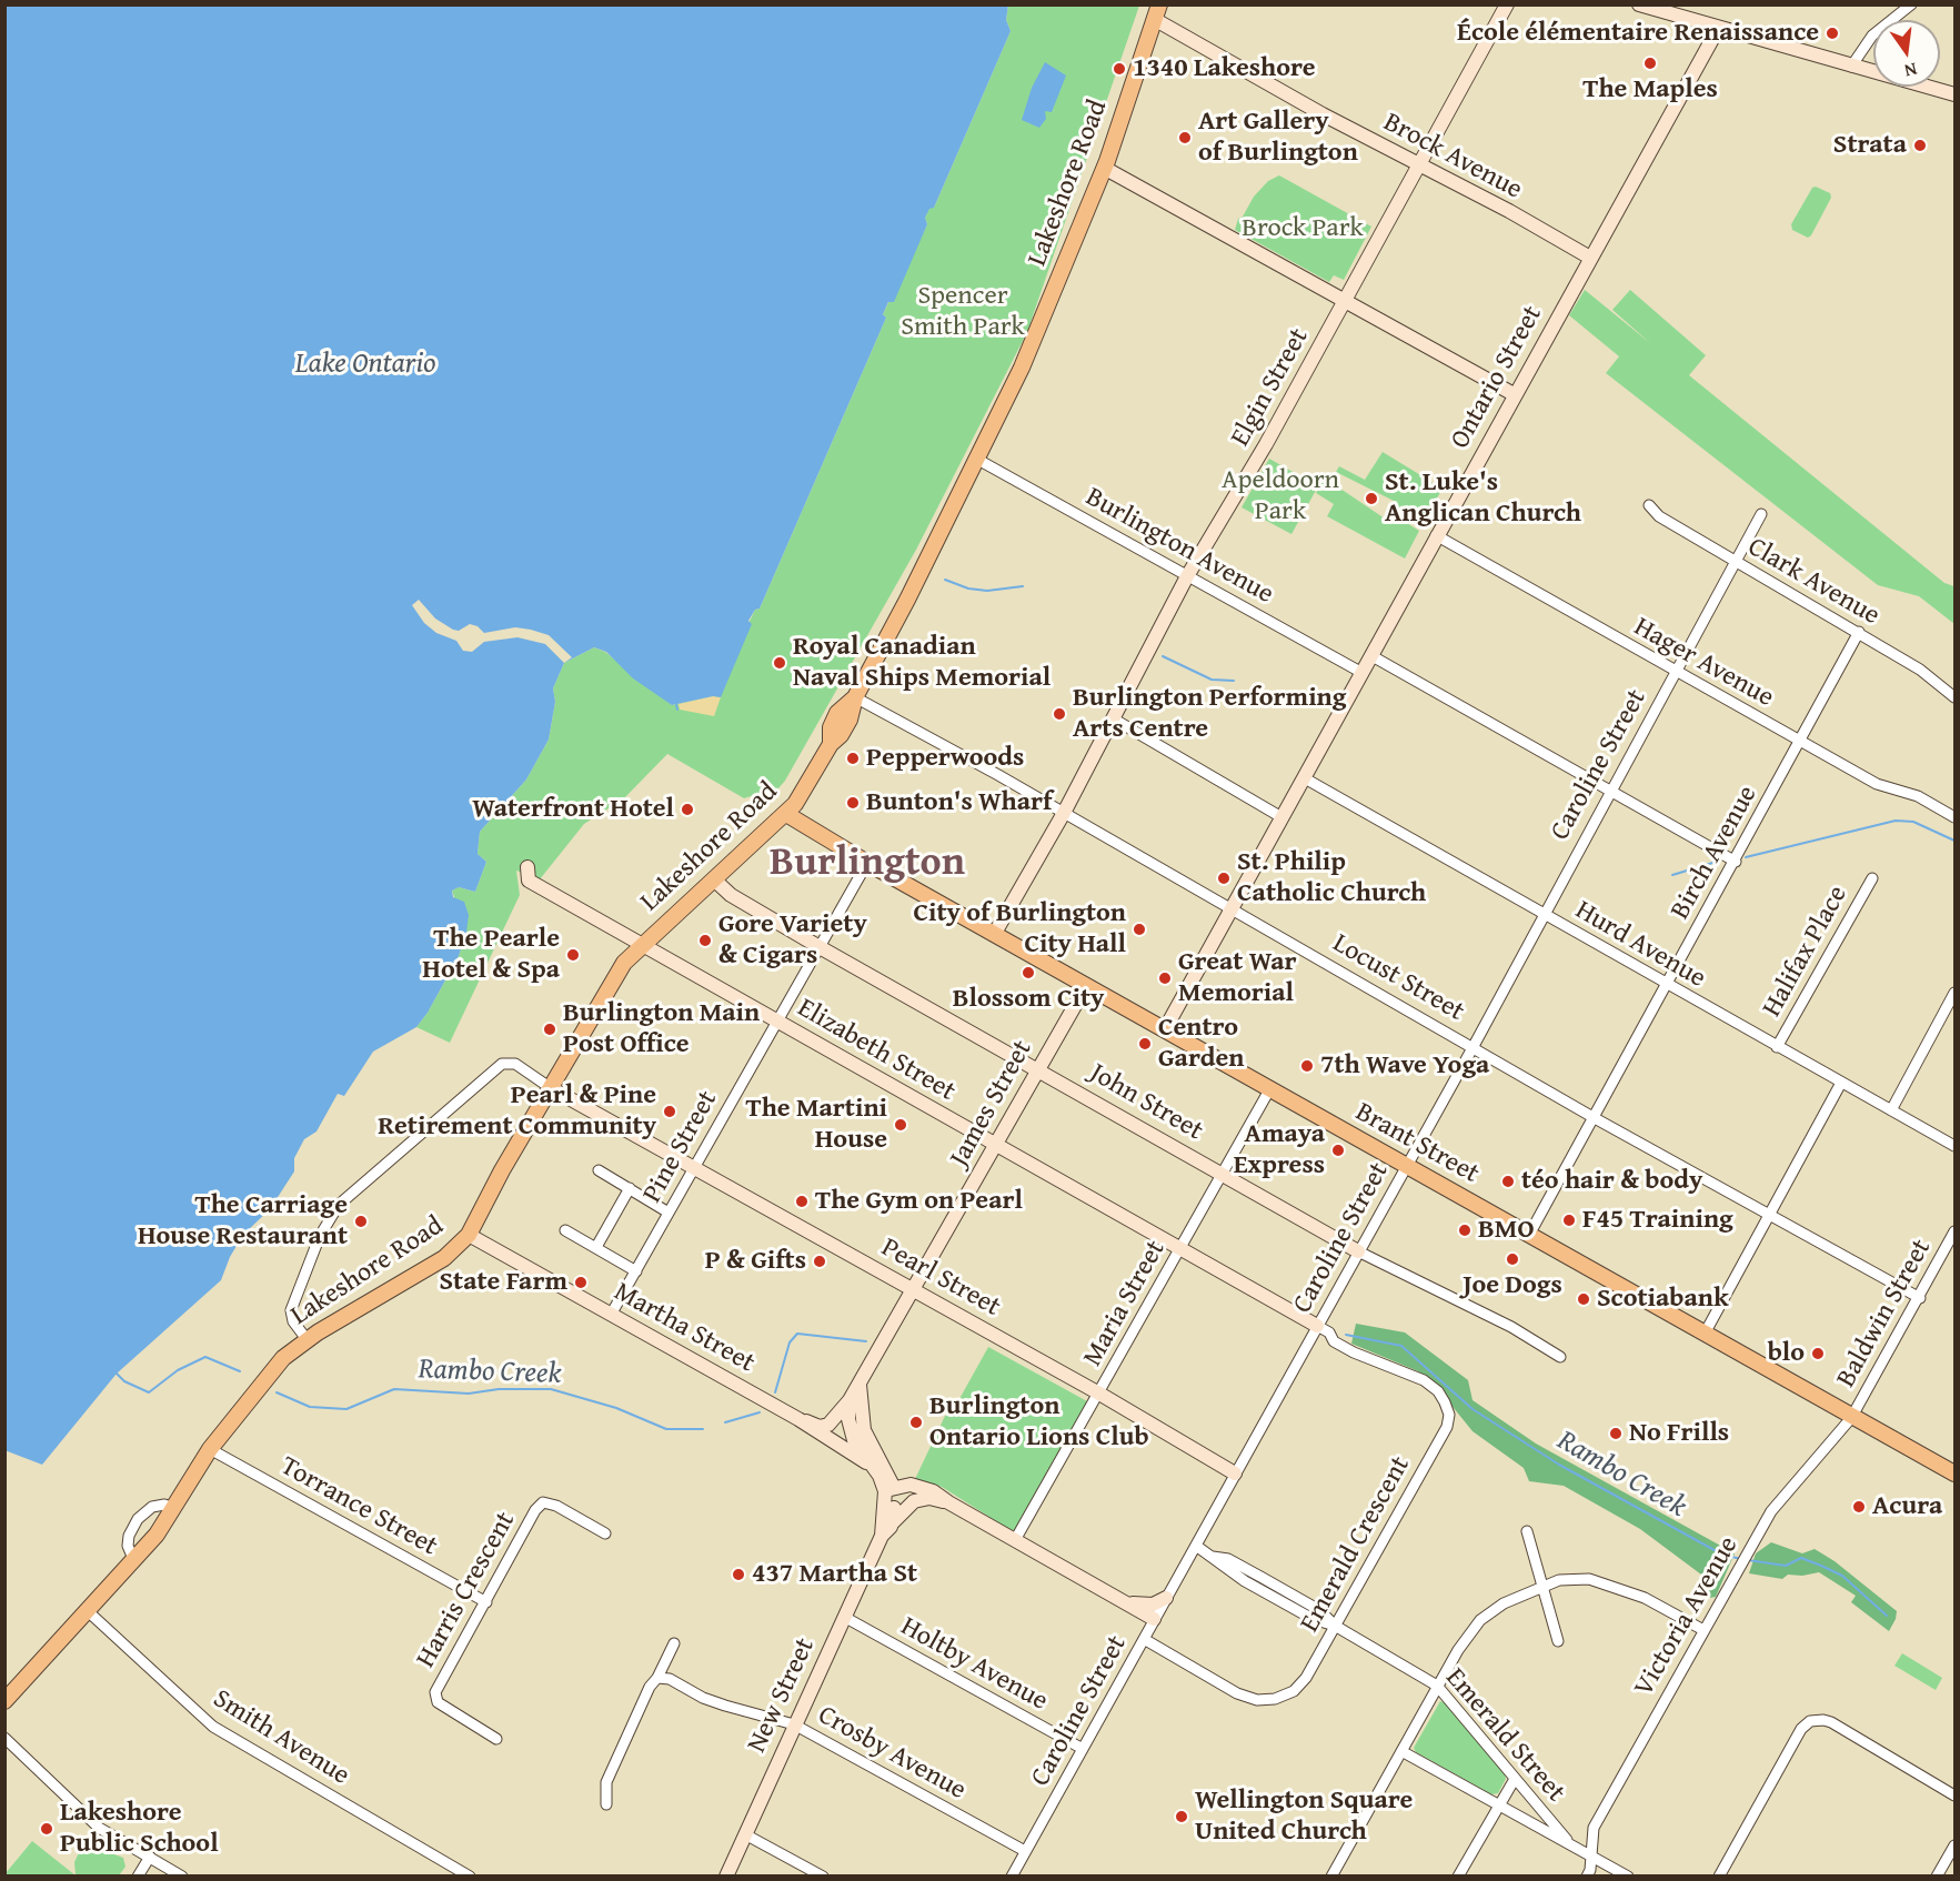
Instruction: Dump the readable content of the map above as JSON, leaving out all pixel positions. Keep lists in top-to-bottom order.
{
  "streets": {
    "main road": ["Lakeshore Road", "Brant Street"],
    "street": [
      "Brock Avenue",
      "Ontario Street",
      "Elgin Street",
      "Burlington Avenue",
      "Clark Avenue",
      "Hager Avenue",
      "Caroline Street",
      "Birch Avenue",
      "Hurd Avenue",
      "Halifax Place",
      "Locust Street",
      "Elizabeth Street",
      "John Street",
      "James Street",
      "Pine Street",
      "Pearl Street",
      "Maria Street",
      "Baldwin Street",
      "Martha Street",
      "Torrance Street",
      "Emerald Crescent",
      "Harris Crescent",
      "Victoria Avenue",
      "Holtby Avenue",
      "New Street",
      "Emerald Street",
      "Smith Avenue",
      "Crosby Avenue"
    ]
  },
  "crossings": [
    ["Brock Avenue", "Lakeshore Road"],
    ["Brock Avenue", "Ontario Street"],
    ["Brock Avenue", "Elgin Street"],
    ["Lakeshore Road", "Burlington Avenue"],
    ["Lakeshore Road", "Locust Street"],
    ["Lakeshore Road", "Elizabeth Street"],
    ["Lakeshore Road", "John Street"],
    ["Lakeshore Road", "Brant Street"],
    ["Lakeshore Road", "Pearl Street"],
    ["Lakeshore Road", "Martha Street"],
    ["Lakeshore Road", "Torrance Street"],
    ["Lakeshore Road", "Smith Avenue"],
    ["Ontario Street", "Burlington Avenue"],
    ["Ontario Street", "Hager Avenue"],
    ["Ontario Street", "Hurd Avenue"],
    ["Ontario Street", "Locust Street"],
    ["Ontario Street", "Brant Street"],
    ["Elgin Street", "Burlington Avenue"],
    ["Elgin Street", "Locust Street"],
    ["Elgin Street", "Brant Street"],
    ["Clark Avenue", "Caroline Street"],
    ["Clark Avenue", "Birch Avenue"],
    ["Hager Avenue", "Caroline Street"],
    ["Hager Avenue", "Birch Avenue"],
    ["Caroline Street", "Hurd Avenue"],
    ["Caroline Street", "Locust Street"],
    ["Caroline Street", "Elizabeth Street"],
    ["Caroline Street", "John Street"],
    ["Caroline Street", "Brant Street"],
    ["Caroline Street", "Pearl Street"],
    ["Caroline Street", "Emerald Crescent"],
    ["Caroline Street", "Holtby Avenue"],
    ["Caroline Street", "Emerald Street"],
    ["Caroline Street", "Crosby Avenue"],
    ["Birch Avenue", "Hurd Avenue"],
    ["Birch Avenue", "Locust Street"],
    ["Birch Avenue", "Brant Street"],
    ["Hurd Avenue", "Halifax Place"],
    ["Locust Street", "Baldwin Street"],
    ["Elizabeth Street", "James Street"],
    ["Elizabeth Street", "Pine Street"],
    ["Elizabeth Street", "Maria Street"],
    ["Elizabeth Street", "Emerald Crescent"],
    ["John Street", "James Street"],
    ["John Street", "Pine Street"],
    ["John Street", "Maria Street"],
    ["James Street", "Brant Street"],
    ["James Street", "Pearl Street"],
    ["James Street", "Martha Street"],
    ["Brant Street", "Pine Street"],
    ["Brant Street", "Maria Street"],
    ["Brant Street", "Baldwin Street"],
    ["Brant Street", "Victoria Avenue"],
    ["Pine Street", "Pearl Street"],
    ["Pine Street", "Martha Street"],
    ["Pearl Street", "Maria Street"],
    ["Baldwin Street", "Victoria Avenue"],
    ["Torrance Street", "Harris Crescent"],
    ["Emerald Crescent", "Emerald Street"],
    ["Victoria Avenue", "Emerald Street"],
    ["Holtby Avenue", "New Street"],
    ["New Street", "Crosby Avenue"]
  ],
  "districts": ["Burlington"],
  "water": ["Lake Ontario", "Rambo Creek"],
  "parks": ["Brock Park", "Spencer Smith Park", "Apeldoorn Park"],
  "places": [
    "École élémentaire Renaissance",
    "The Maples",
    "1340 Lakeshore",
    "Art Gallery of Burlington",
    "Strata",
    "St. Luke's Anglican Church",
    "Royal Canadian Naval Ships Memorial",
    "Burlington Performing Arts Centre",
    "Pepperwoods",
    "Bunton's Wharf",
    "Waterfront Hotel",
    "St. Philip Catholic Church",
    "City of Burlington City Hall",
    "Gore Variety & Cigars",
    "The Pearle Hotel & Spa",
    "Blossom City",
    "Great War Memorial",
    "Burlington Main Post Office",
    "Centro Garden",
    "7th Wave Yoga",
    "Pearl & Pine Retirement Community",
    "The Martini House",
    "Amaya Express",
    "téo hair & body",
    "The Gym on Pearl",
    "F45 Training",
    "The Carriage House Restaurant",
    "BMO",
    "Joe Dogs",
    "P & Gifts",
    "State Farm",
    "Scotiabank",
    "blo",
    "Burlington Ontario Lions Club",
    "No Frills",
    "Acura",
    "437 Martha St",
    "Wellington Square United Church",
    "Lakeshore Public School"
  ],
  "north": "bottom"
}
